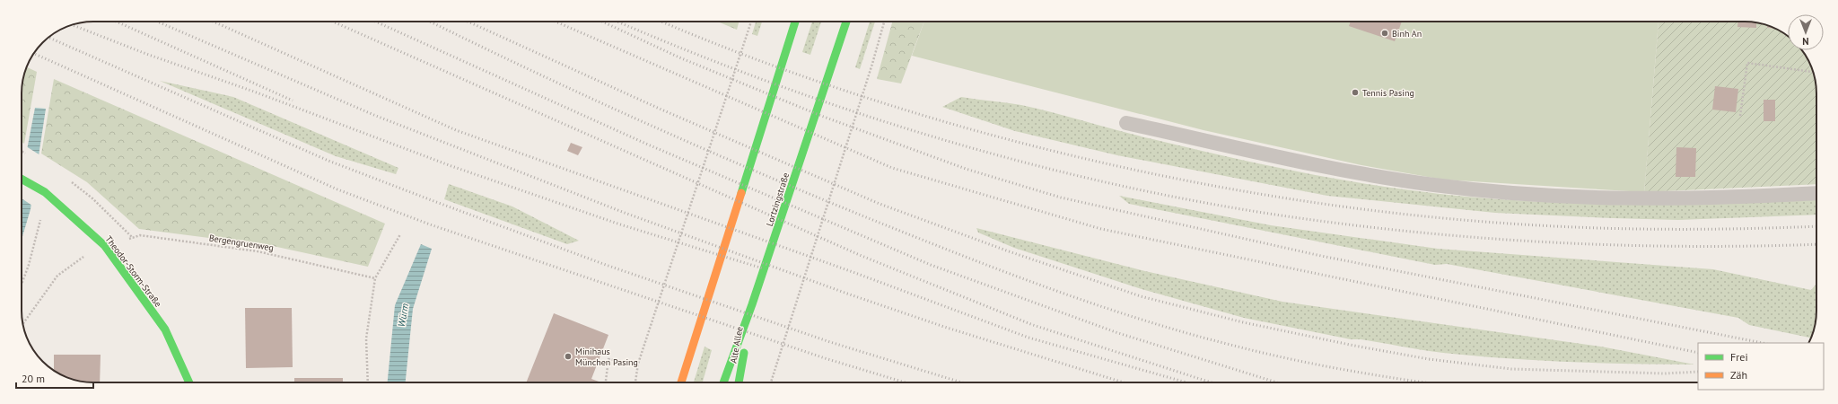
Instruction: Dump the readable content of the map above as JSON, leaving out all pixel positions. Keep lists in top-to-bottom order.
{
  "streets": {
    "main road": ["Lortzingstraße", "Theodor-Storm-Straße", "Alte Allee"],
    "path": ["Bergengruenweg"]
  },
  "crossings": [
    ["Lortzingstraße", "Alte Allee"],
    ["Bergengruenweg", "Theodor-Storm-Straße"]
  ],
  "water": ["Würm"],
  "places": ["Binh An", "Tennis Pasing", "Minihaus München Pasing"],
  "legend": ["Frei", "Zäh"],
  "scale_bar": "20 m",
  "north": "bottom"
}
